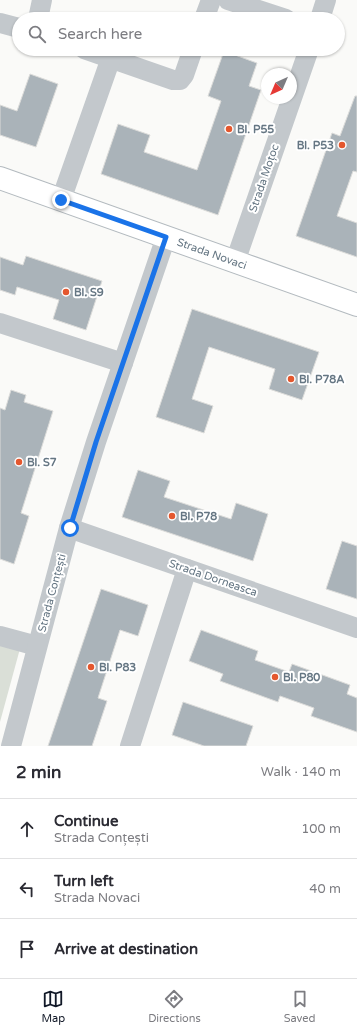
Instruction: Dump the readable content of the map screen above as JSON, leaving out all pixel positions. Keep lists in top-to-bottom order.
{
  "streets": {
    "street": [
      "Strada Moțoc",
      "Strada Novaci",
      "Strada Dorneasca",
      "Strada Conțești"
    ]
  },
  "crossings": [
    ["Strada Moțoc", "Strada Novaci"],
    ["Strada Novaci", "Strada Conțești"],
    ["Strada Dorneasca", "Strada Conțești"]
  ],
  "places": [
    "Bl. P55",
    "Bl. P53",
    "Bl. S9",
    "Bl. P78A",
    "Bl. S7",
    "Bl. P78",
    "Bl. P83",
    "Bl. P80"
  ],
  "north": "bottom left",
  "page": {
    "search": "Search here",
    "heading": ["2 min", "Walk · 140 m"],
    "list": [
      ["Continue", "Strada Conțești", "100 m"],
      ["Turn left", "Strada Novaci", "40 m"],
      "Arrive at destination"
    ],
    "nav": ["Map", "Directions", "Saved"]
  }
}
